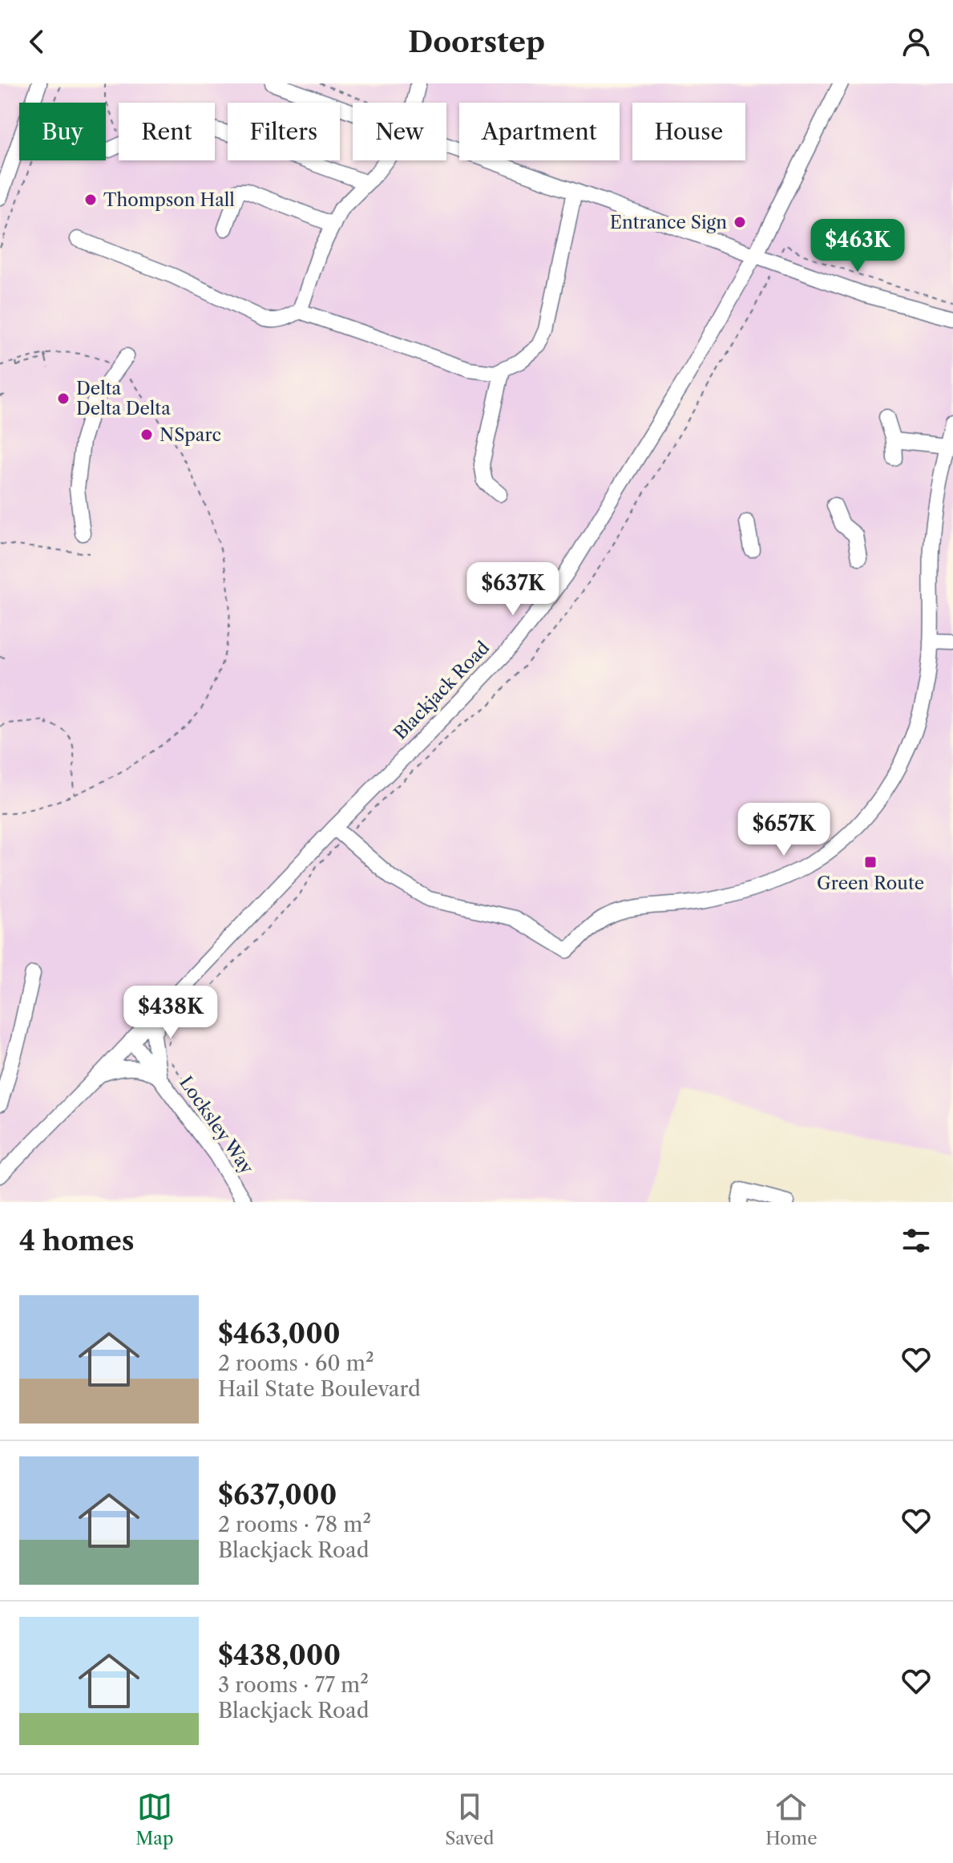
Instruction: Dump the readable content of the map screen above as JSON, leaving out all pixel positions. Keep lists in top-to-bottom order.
{
  "streets": {
    "street": ["Blackjack Road", "Locksley Way"]
  },
  "crossings": [
    ["Blackjack Road", "Locksley Way"]
  ],
  "places": {
    "other": [
      "Thompson Hall",
      "Entrance Sign",
      "Delta Delta Delta",
      "NSparc"
    ],
    "transit": ["Green Route"]
  },
  "page": {
    "header": "Doorstep",
    "chip": [
      "Buy",
      "Rent",
      "Filters",
      "New",
      "Apartment",
      "House"
    ],
    "price": [
      "$463K",
      "$637K",
      "$657K",
      "$438K"
    ],
    "heading": "4 homes",
    "list": [
      {
        "name": "$463,000",
        "note": "2 rooms · 60 m² · Hail State Boulevard"
      },
      {
        "name": "$637,000",
        "note": "2 rooms · 78 m² · Blackjack Road"
      },
      {
        "name": "$438,000",
        "note": "3 rooms · 77 m² · Blackjack Road"
      }
    ],
    "tabs": ["Map", "Saved", "Home"]
  }
}
